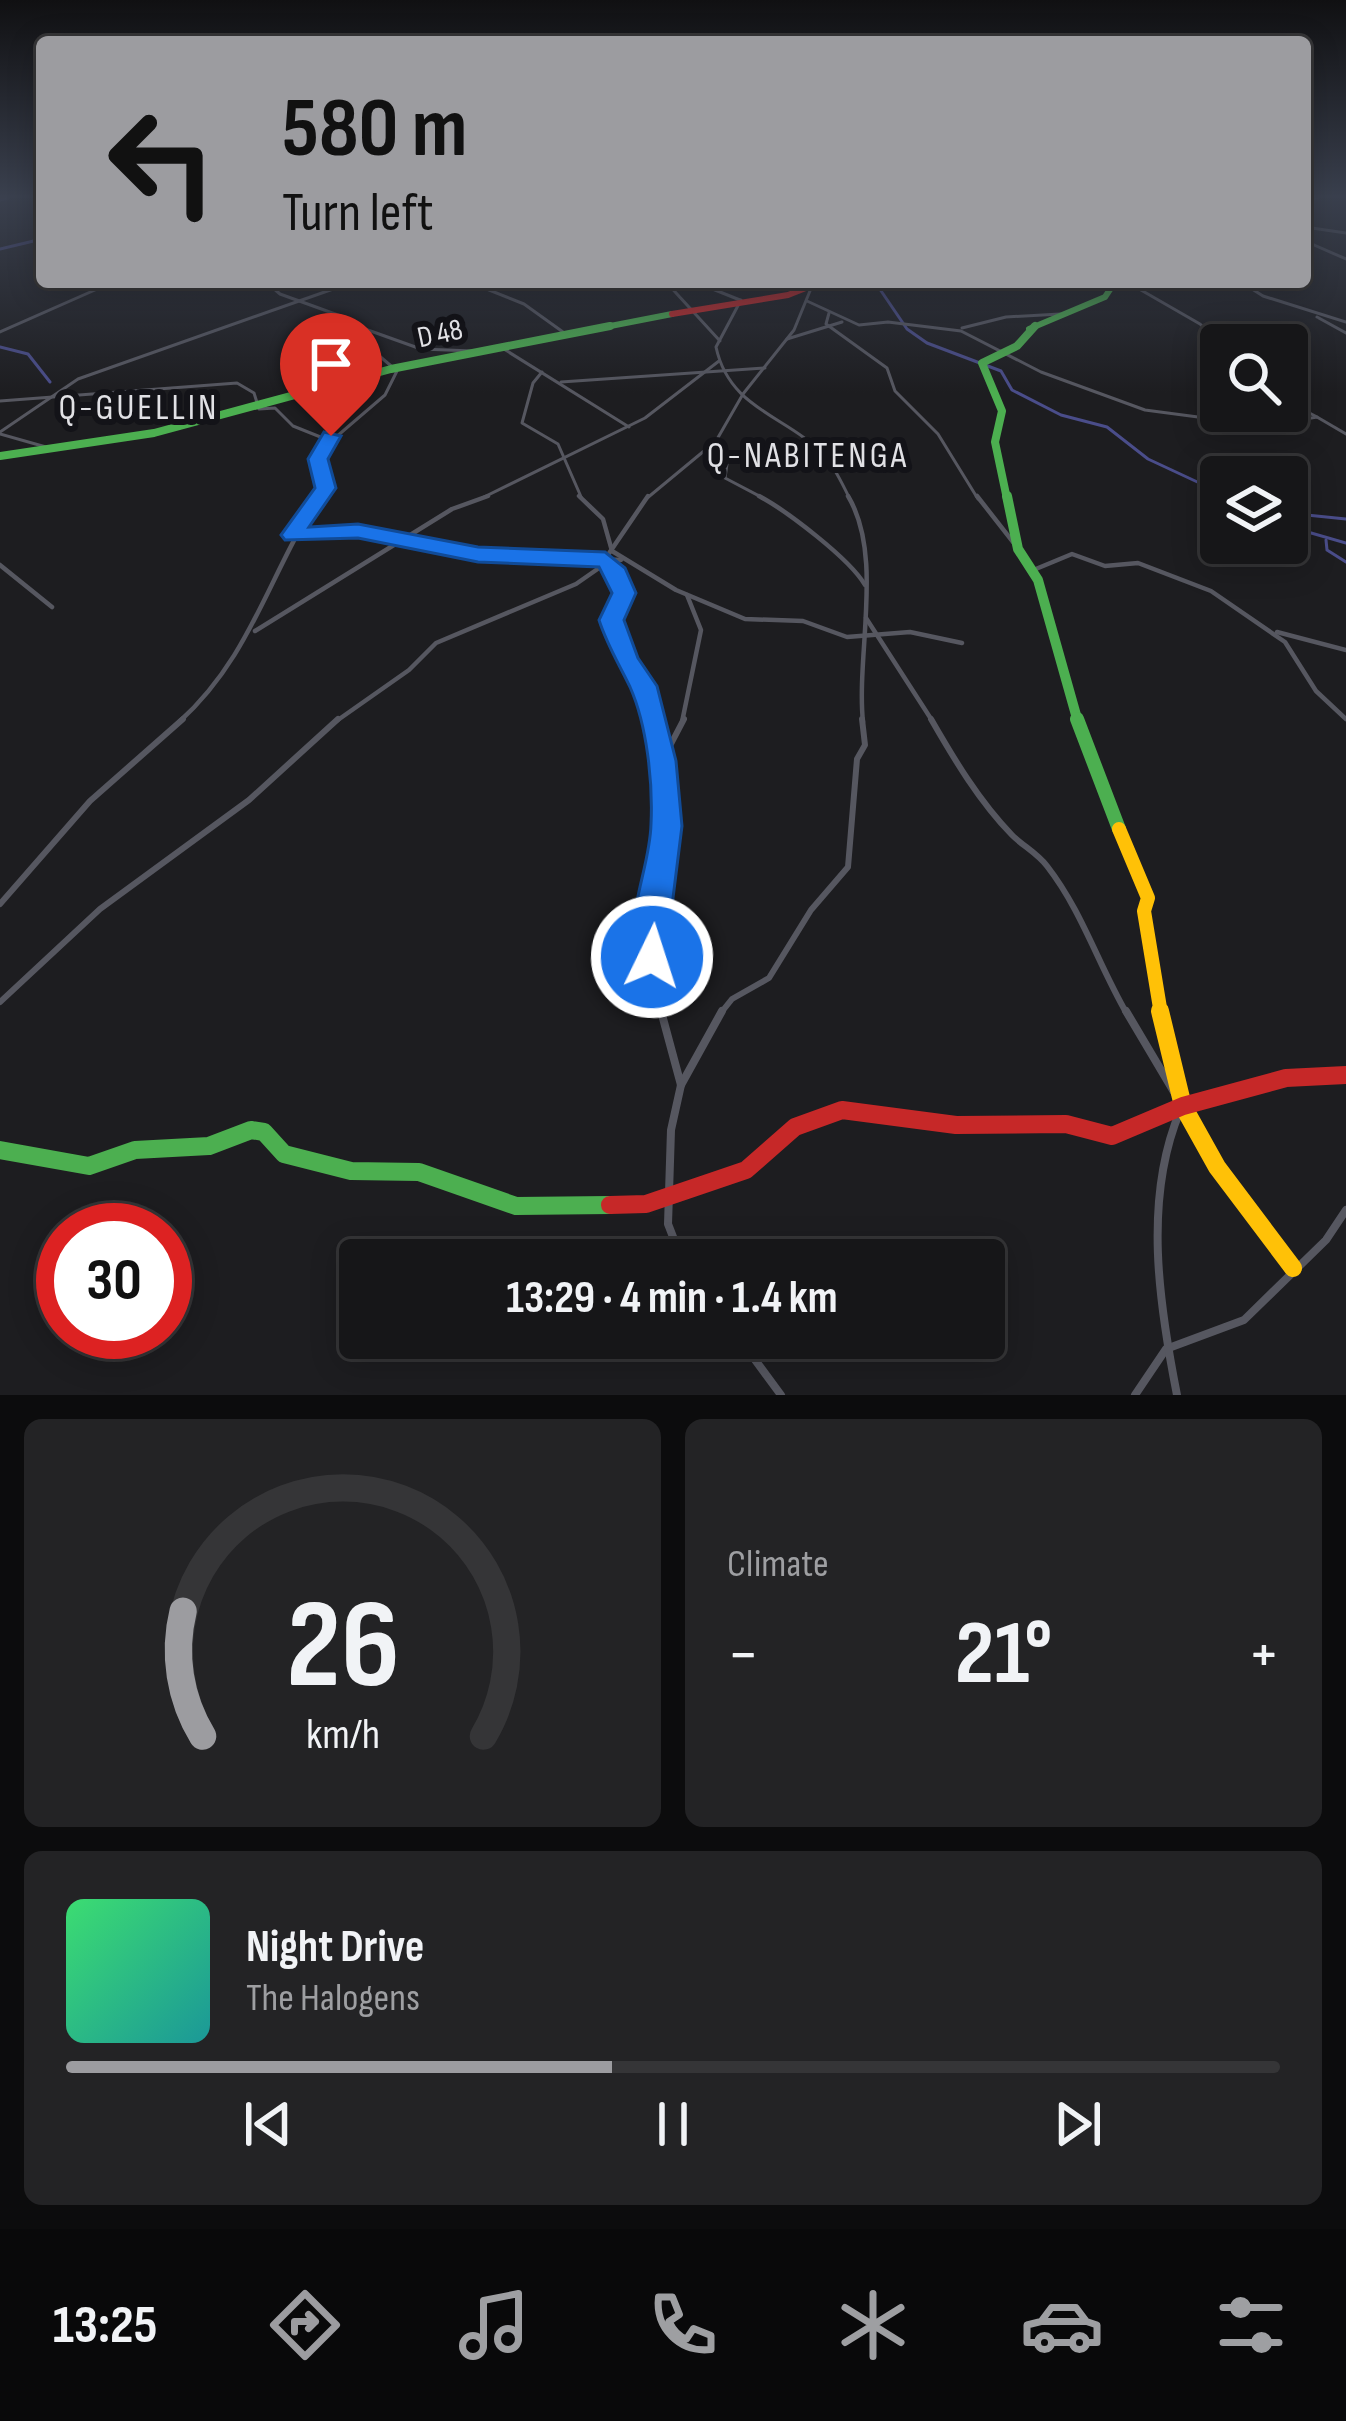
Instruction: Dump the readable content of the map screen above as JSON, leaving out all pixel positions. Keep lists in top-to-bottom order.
{
  "streets": {
    "street": ["D 48"]
  },
  "districts": ["Q-GUELLIN", "Q-NABITENGA"],
  "page": {
    "turn": ["580 m", "Turn left"],
    "limit": "30",
    "trip": "13:29 · 4 min · 1.4 km",
    "tile": "Climate",
    "heat": ["−", "21°", "+"],
    "song": ["Night Drive", "The Halogens"],
    "tabs": "13:25",
    "gauge": ["26", "km/h"]
  }
}
